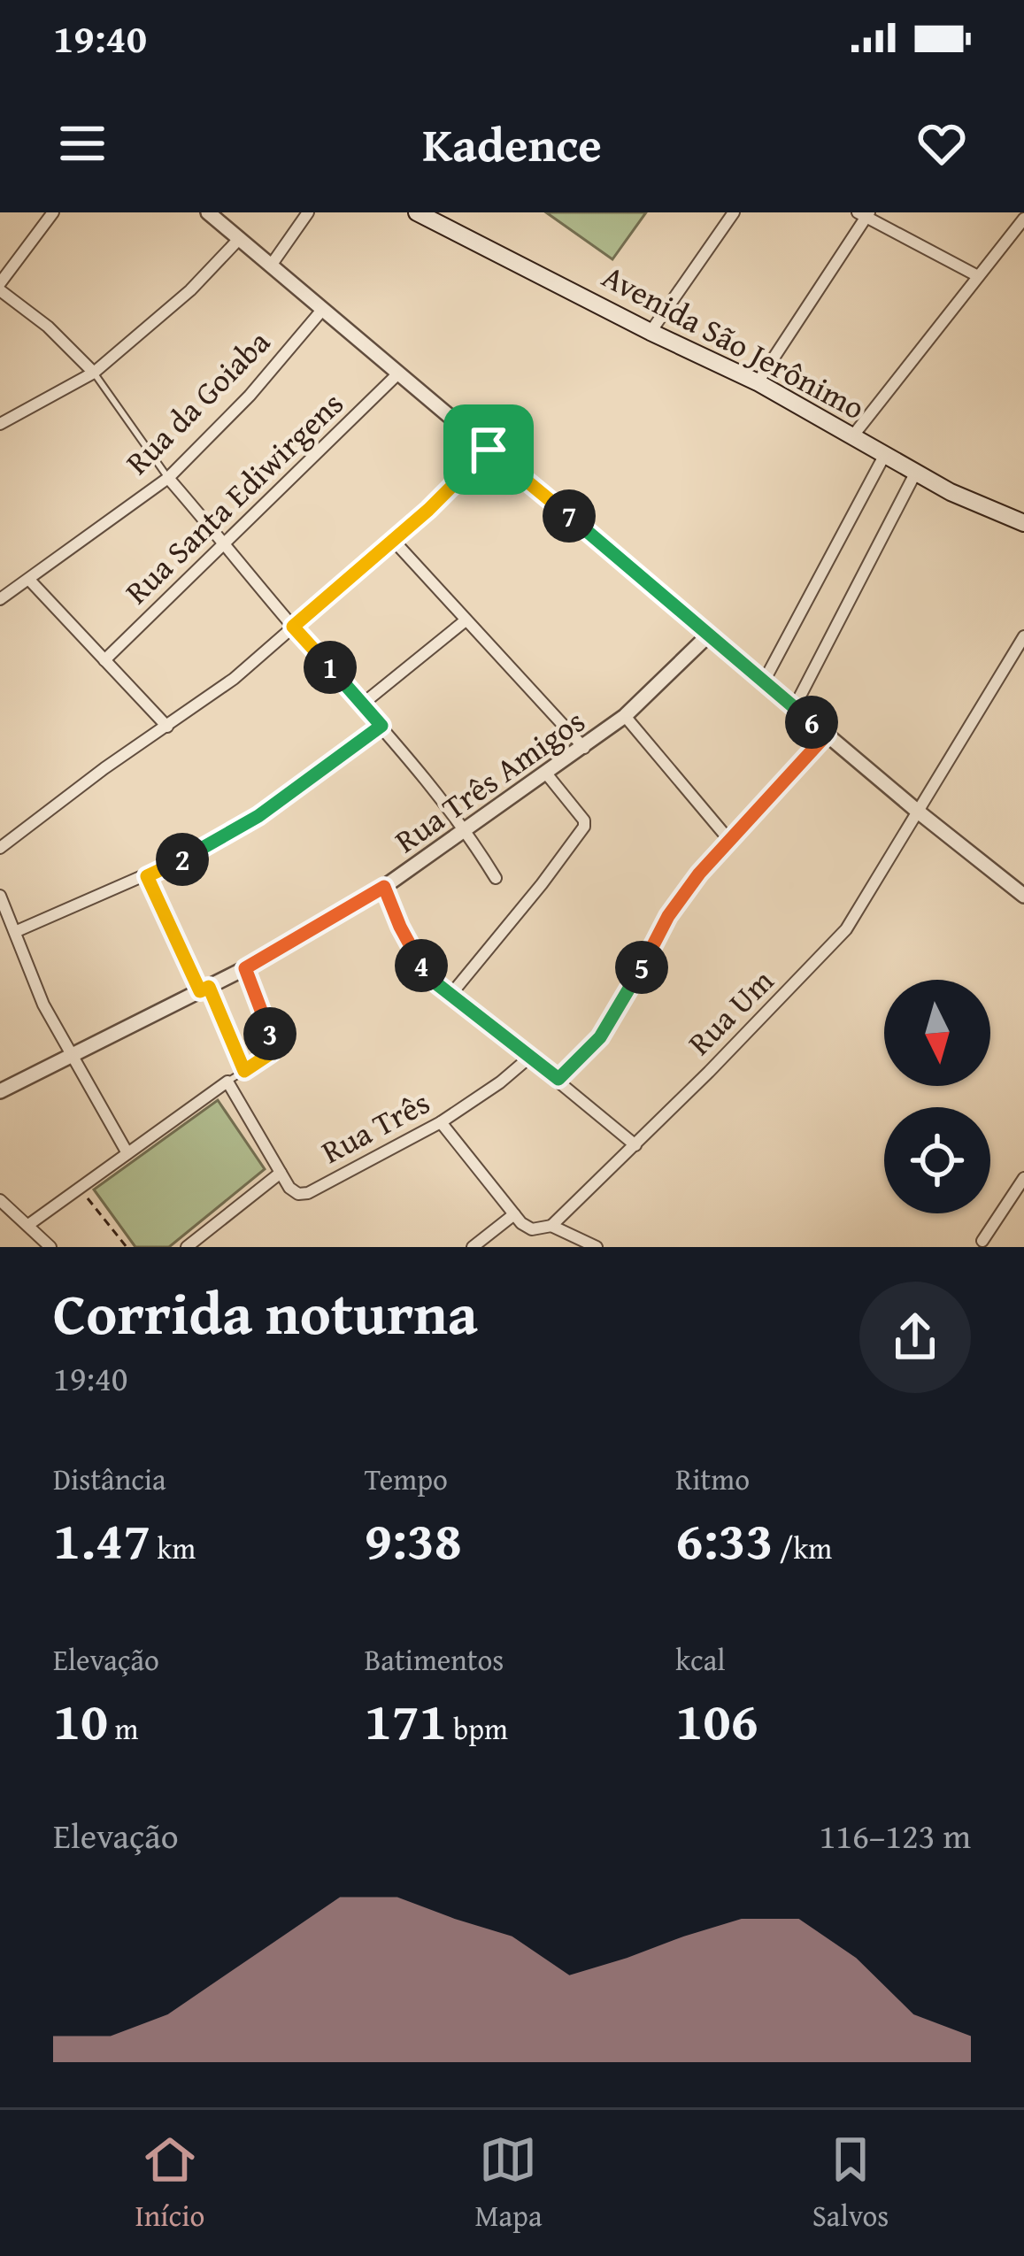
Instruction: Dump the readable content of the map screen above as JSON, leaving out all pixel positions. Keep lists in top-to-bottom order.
{
  "streets": {
    "main road": ["Avenida São Jerônimo"],
    "street": [
      "Rua da Goiaba",
      "Rua Santa Ediwirgens",
      "Rua Três Amigos",
      "Rua Um",
      "Rua Três"
    ]
  },
  "north": "bottom",
  "page": {
    "status": "19:40",
    "header": "Kadence",
    "pins": [
      "7",
      "1",
      "6",
      "2",
      "4",
      "5",
      "3"
    ],
    "heading": ["Corrida noturna", "19:40"],
    "stats": [
      ["Distância", "1.47 km"],
      ["Tempo", "9:38"],
      ["Ritmo", "6:33 /km"],
      ["Elevação", "10 m"],
      ["Batimentos", "171 bpm"],
      ["kcal", "106"]
    ],
    "chart": ["Elevação", "116–123 m"],
    "tabs": ["Início", "Mapa", "Salvos"]
  }
}
